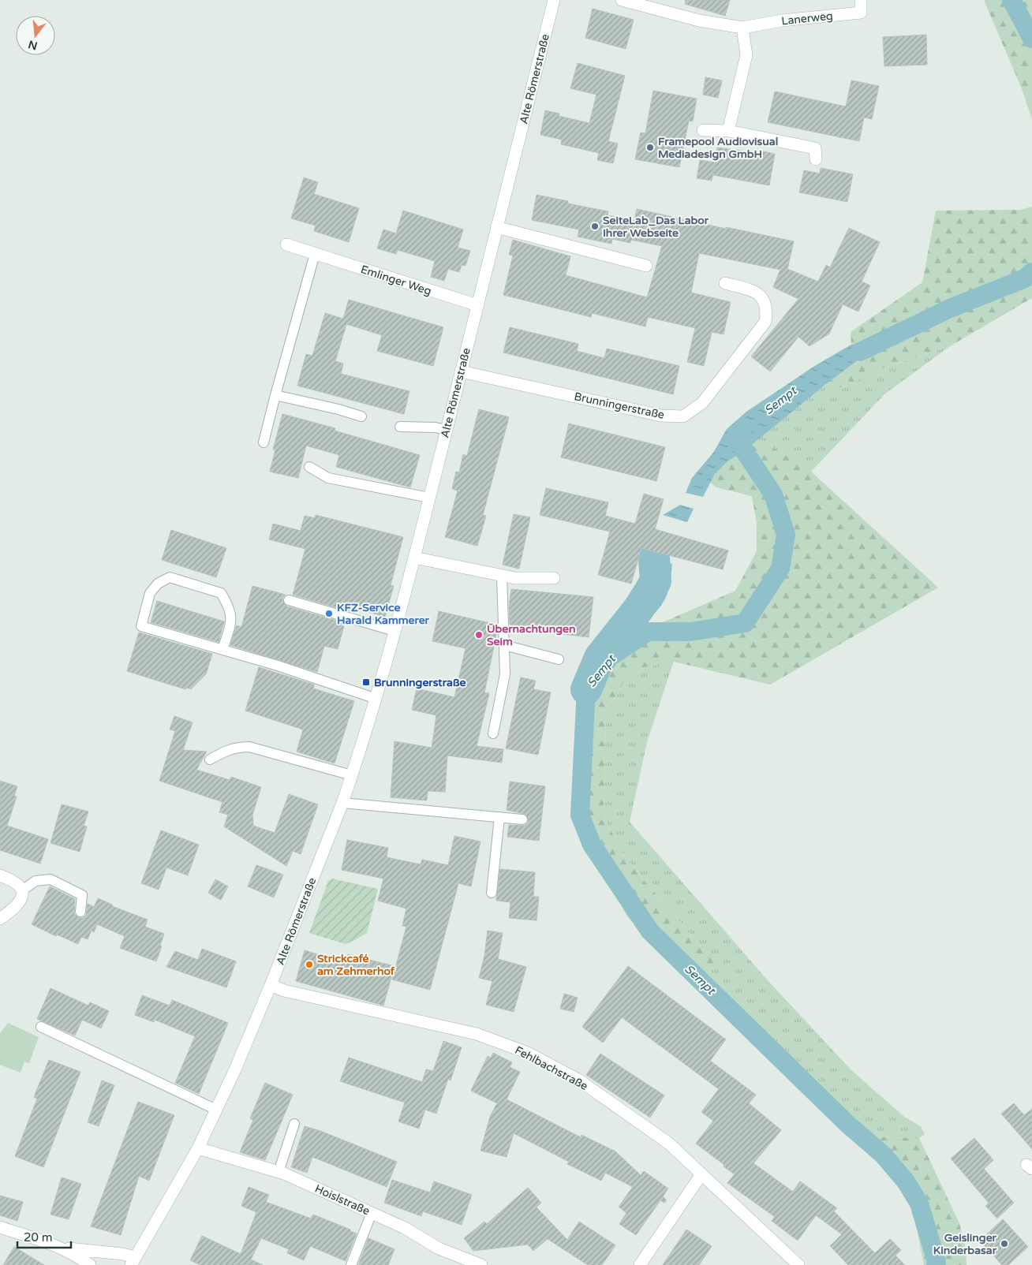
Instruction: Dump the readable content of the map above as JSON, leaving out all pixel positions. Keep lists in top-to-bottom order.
{
  "streets": {
    "street": [
      "Lanerweg",
      "Alte Römerstraße",
      "Emlinger Weg",
      "Brunningerstraße",
      "Fehlbachstraße",
      "Hoislstraße"
    ]
  },
  "crossings": [
    ["Alte Römerstraße", "Emlinger Weg"],
    ["Alte Römerstraße", "Brunningerstraße"],
    ["Alte Römerstraße", "Fehlbachstraße"],
    ["Alte Römerstraße", "Hoislstraße"]
  ],
  "water": ["Sempt"],
  "places": {
    "other": [
      "Framepool Audiovisual Mediadesign GmbH",
      "SeiteLab_Das Labor Ihrer Webseite",
      "KFZ-Service Harald Kammerer",
      "Übernachtungen Seim",
      "Strickcafé am Zehmerhof",
      "Geislinger Kinderbasar"
    ],
    "transit": ["Brunningerstraße"]
  },
  "scale_bar": "20 m",
  "north": "bottom"
}
